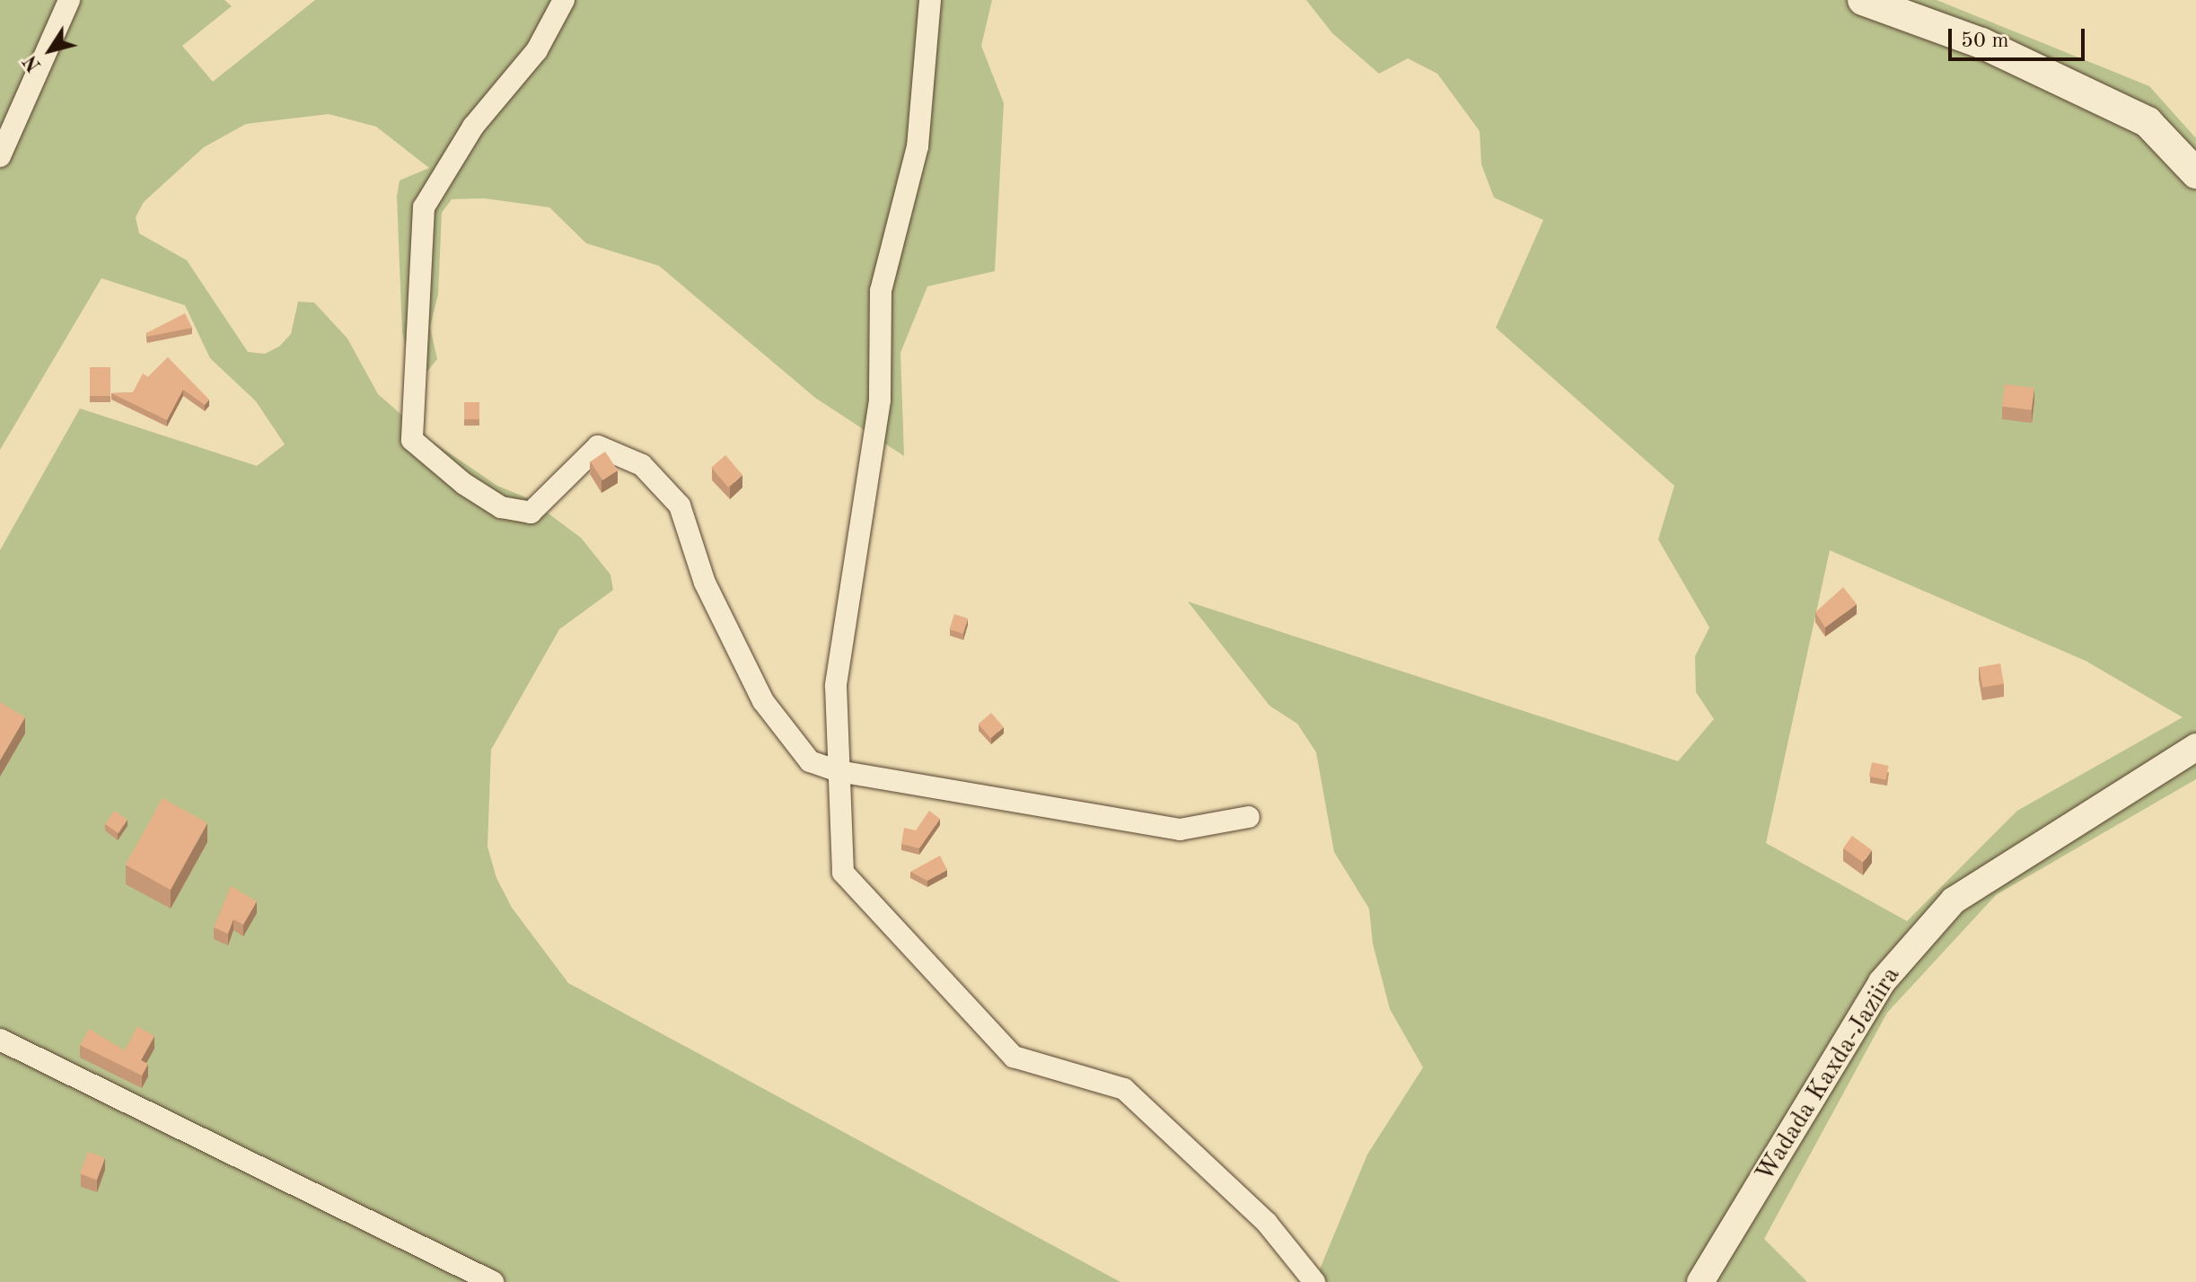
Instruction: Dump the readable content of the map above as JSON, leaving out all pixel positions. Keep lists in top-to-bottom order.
{
  "streets": {
    "street": ["Wadada Kaxda-Jaziira"]
  },
  "scale_bar": "50 m",
  "north": "bottom left"
}
